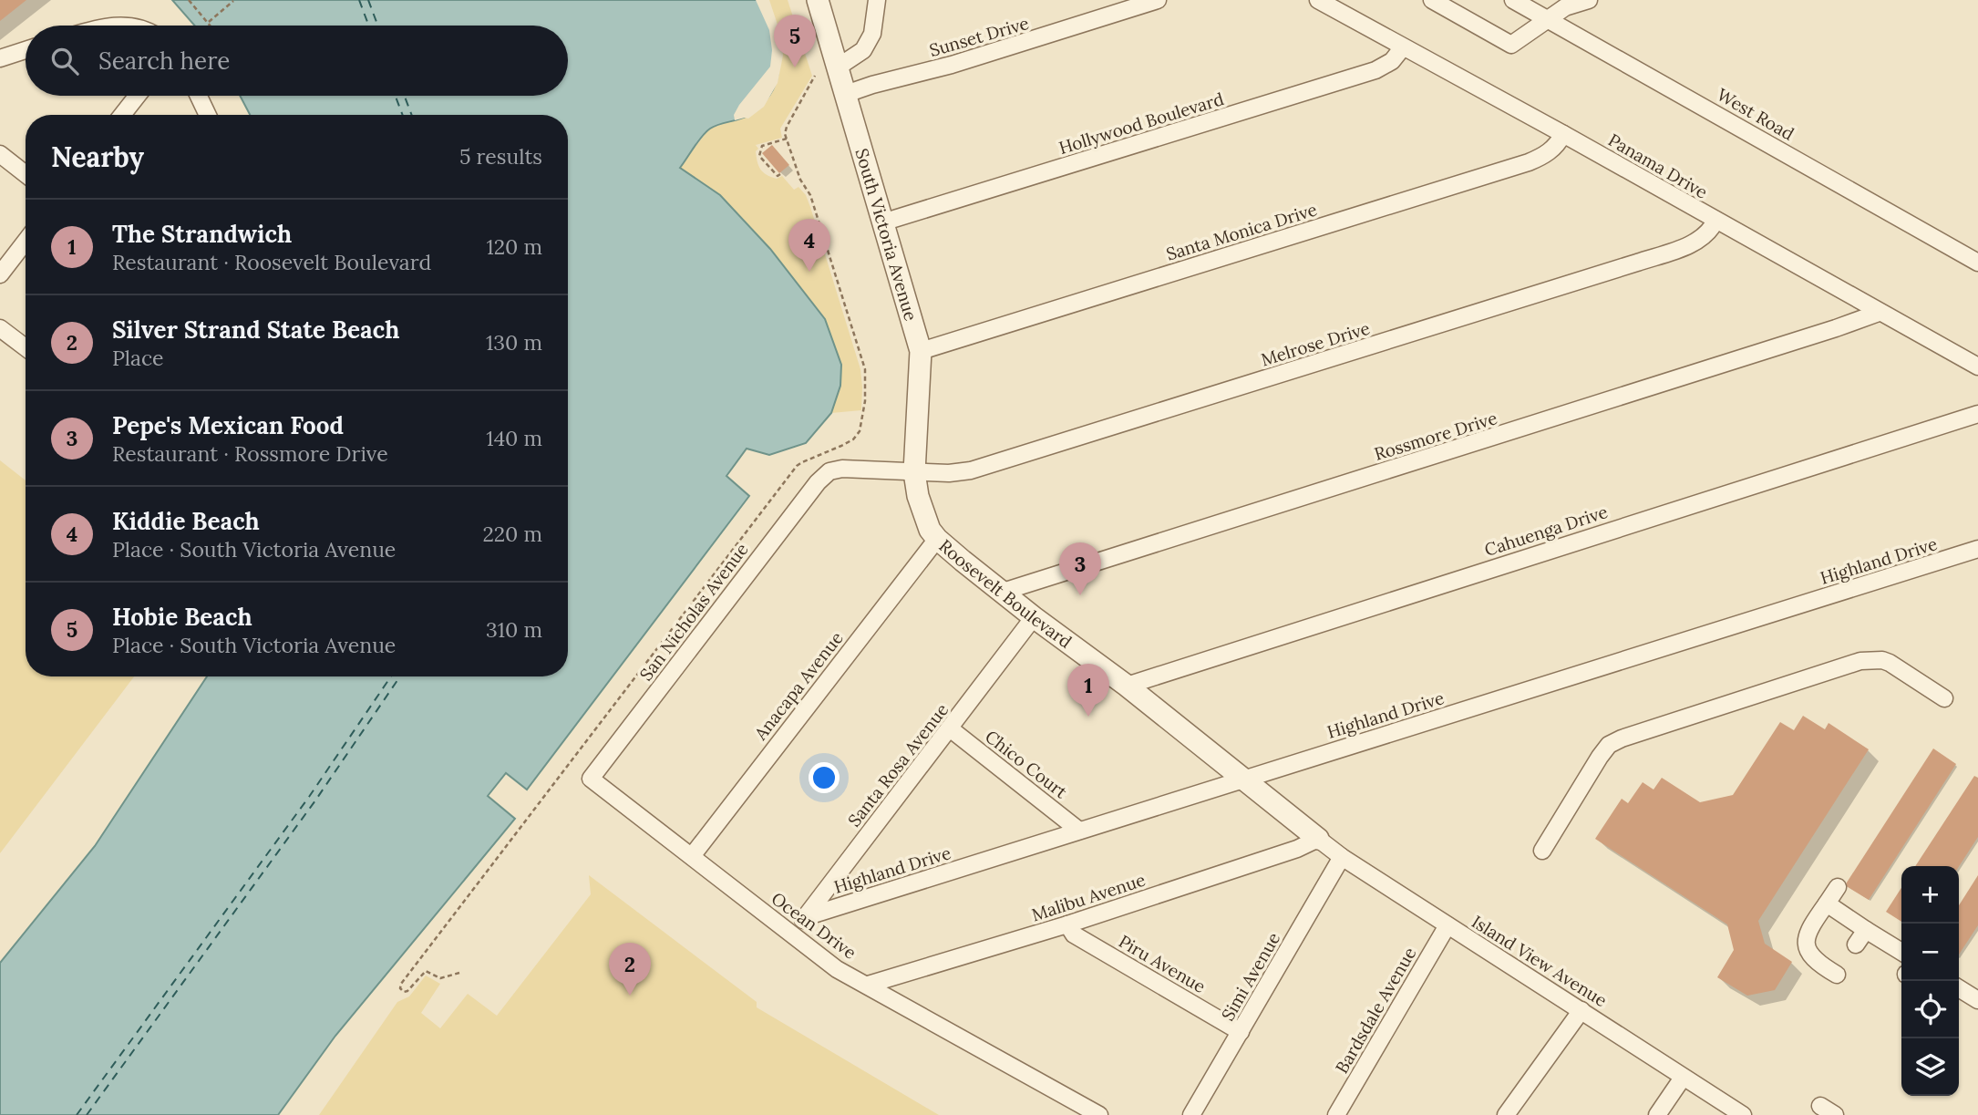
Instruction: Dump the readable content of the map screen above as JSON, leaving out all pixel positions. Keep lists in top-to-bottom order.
{
  "streets": {
    "street": [
      "Sunset Drive",
      "West Road",
      "Hollywood Boulevard",
      "Panama Drive",
      "Santa Monica Drive",
      "South Victoria Avenue",
      "Melrose Drive",
      "Rossmore Drive",
      "Cahuenga Drive",
      "Highland Drive",
      "Roosevelt Boulevard",
      "San Nicholas Avenue",
      "Anacapa Avenue",
      "Chico Court",
      "Santa Rosa Avenue",
      "Malibu Avenue",
      "Ocean Drive",
      "Island View Avenue",
      "Piru Avenue",
      "Simi Avenue",
      "Bardsdale Avenue"
    ]
  },
  "crossings": [
    ["Sunset Drive", "South Victoria Avenue"],
    ["Hollywood Boulevard", "Panama Drive"],
    ["Hollywood Boulevard", "South Victoria Avenue"],
    ["Panama Drive", "Santa Monica Drive"],
    ["Panama Drive", "Melrose Drive"],
    ["Panama Drive", "Rossmore Drive"],
    ["Santa Monica Drive", "South Victoria Avenue"],
    ["South Victoria Avenue", "Melrose Drive"],
    ["South Victoria Avenue", "Roosevelt Boulevard"],
    ["South Victoria Avenue", "San Nicholas Avenue"],
    ["Melrose Drive", "Roosevelt Boulevard"],
    ["Melrose Drive", "San Nicholas Avenue"],
    ["Rossmore Drive", "Roosevelt Boulevard"],
    ["Cahuenga Drive", "Roosevelt Boulevard"],
    ["Highland Drive", "Roosevelt Boulevard"],
    ["Highland Drive", "Chico Court"],
    ["Highland Drive", "Santa Rosa Avenue"],
    ["Roosevelt Boulevard", "San Nicholas Avenue"],
    ["Roosevelt Boulevard", "Anacapa Avenue"],
    ["Roosevelt Boulevard", "Santa Rosa Avenue"],
    ["Roosevelt Boulevard", "Malibu Avenue"],
    ["Roosevelt Boulevard", "Island View Avenue"],
    ["San Nicholas Avenue", "Ocean Drive"],
    ["Anacapa Avenue", "Ocean Drive"],
    ["Chico Court", "Santa Rosa Avenue"],
    ["Santa Rosa Avenue", "Ocean Drive"],
    ["Malibu Avenue", "Ocean Drive"],
    ["Malibu Avenue", "Island View Avenue"],
    ["Malibu Avenue", "Piru Avenue"],
    ["Island View Avenue", "Simi Avenue"],
    ["Island View Avenue", "Bardsdale Avenue"],
    ["Piru Avenue", "Simi Avenue"]
  ],
  "page": {
    "pins": [
      "5",
      "4",
      "3",
      "1",
      "2"
    ],
    "search": "Search here",
    "heading": ["Nearby", "5 results"],
    "list": [
      {
        "mark": "1",
        "name": "The Strandwich",
        "note": "Restaurant · Roosevelt Boulevard",
        "value": "120 m"
      },
      {
        "mark": "2",
        "name": "Silver Strand State Beach",
        "note": "Place",
        "value": "130 m"
      },
      {
        "mark": "3",
        "name": "Pepe's Mexican Food",
        "note": "Restaurant · Rossmore Drive",
        "value": "140 m"
      },
      {
        "mark": "4",
        "name": "Kiddie Beach",
        "note": "Place · South Victoria Avenue",
        "value": "220 m"
      },
      {
        "mark": "5",
        "name": "Hobie Beach",
        "note": "Place · South Victoria Avenue",
        "value": "310 m"
      }
    ],
    "map_buttons": ["+", "−"]
  }
}
